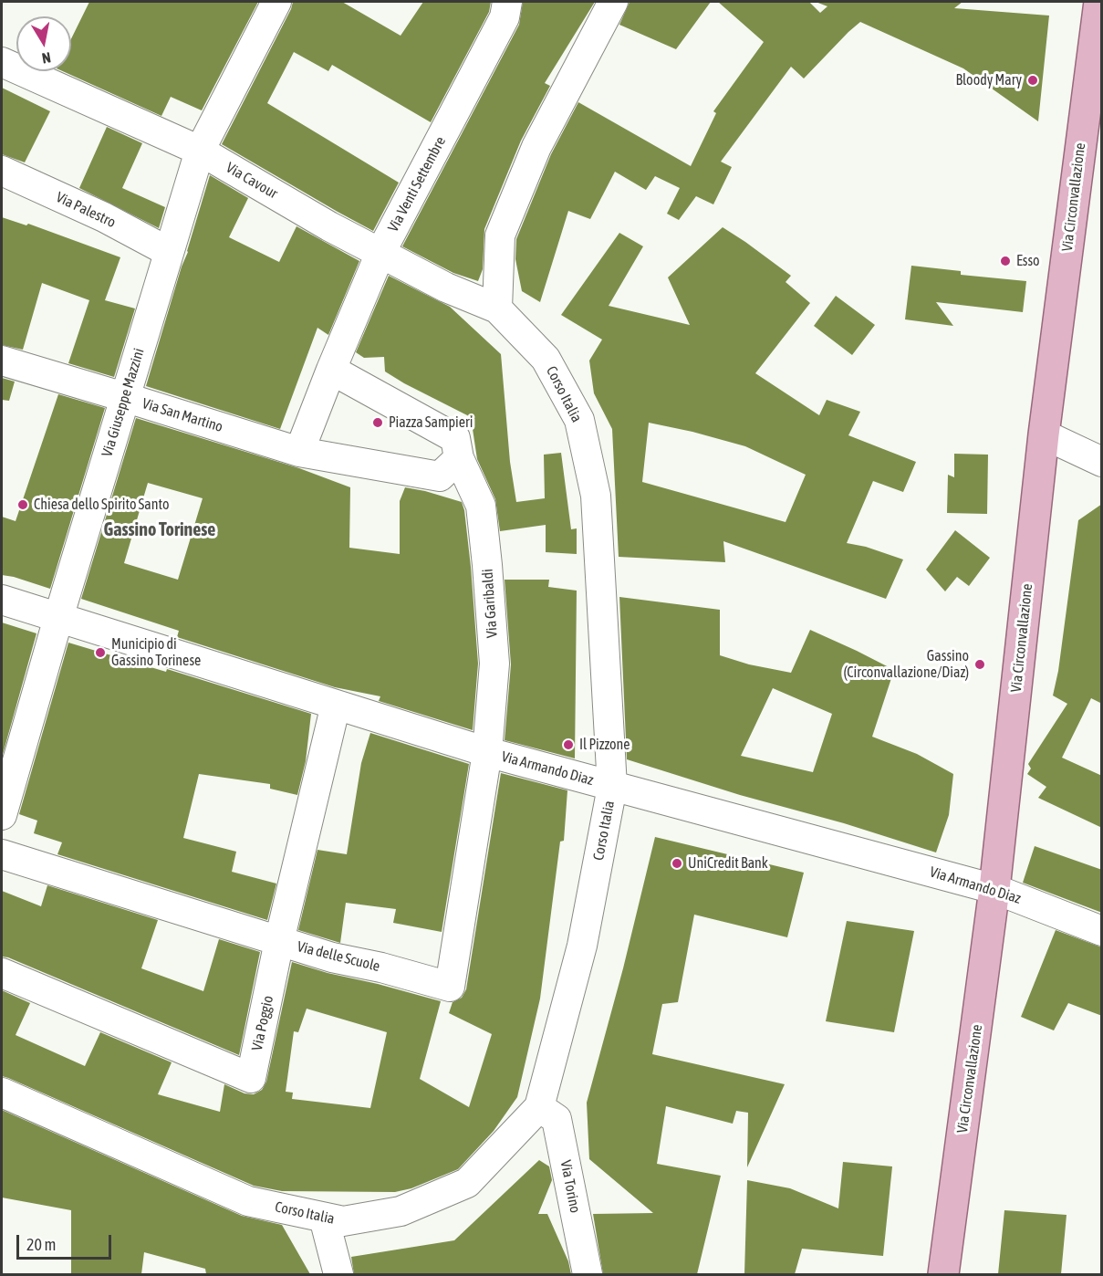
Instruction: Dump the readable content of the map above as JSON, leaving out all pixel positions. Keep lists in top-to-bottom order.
{
  "streets": {
    "main road": ["Via Circonvallazione"],
    "street": [
      "Via Cavour",
      "Via Venti Settembre",
      "Via Palestro",
      "Corso Italia",
      "Via Giuseppe Mazzini",
      "Via San Martino",
      "Via Garibaldi",
      "Via Armando Diaz",
      "Via delle Scuole",
      "Via Poggio",
      "Via Torino"
    ]
  },
  "crossings": [
    ["Via Cavour", "Via Venti Settembre"],
    ["Via Cavour", "Corso Italia"],
    ["Via Cavour", "Via Giuseppe Mazzini"],
    ["Via Circonvallazione", "Via Armando Diaz"],
    ["Via Palestro", "Via Giuseppe Mazzini"],
    ["Corso Italia", "Via Armando Diaz"],
    ["Corso Italia", "Via Torino"],
    ["Via Giuseppe Mazzini", "Via San Martino"],
    ["Via Giuseppe Mazzini", "Via Armando Diaz"],
    ["Via Garibaldi", "Via Armando Diaz"],
    ["Via Garibaldi", "Via delle Scuole"],
    ["Via Armando Diaz", "Via delle Scuole"],
    ["Via Armando Diaz", "Via Poggio"],
    ["Via delle Scuole", "Via Poggio"]
  ],
  "districts": ["Gassino Torinese"],
  "places": [
    "Bloody Mary",
    "Esso",
    "Piazza Sampieri",
    "Chiesa dello Spirito Santo",
    "Municipio di Gassino Torinese",
    "Gassino (Circonvallazione/Diaz)",
    "Il Pizzone",
    "UniCredit Bank"
  ],
  "scale_bar": "20 m",
  "north": "bottom"
}
